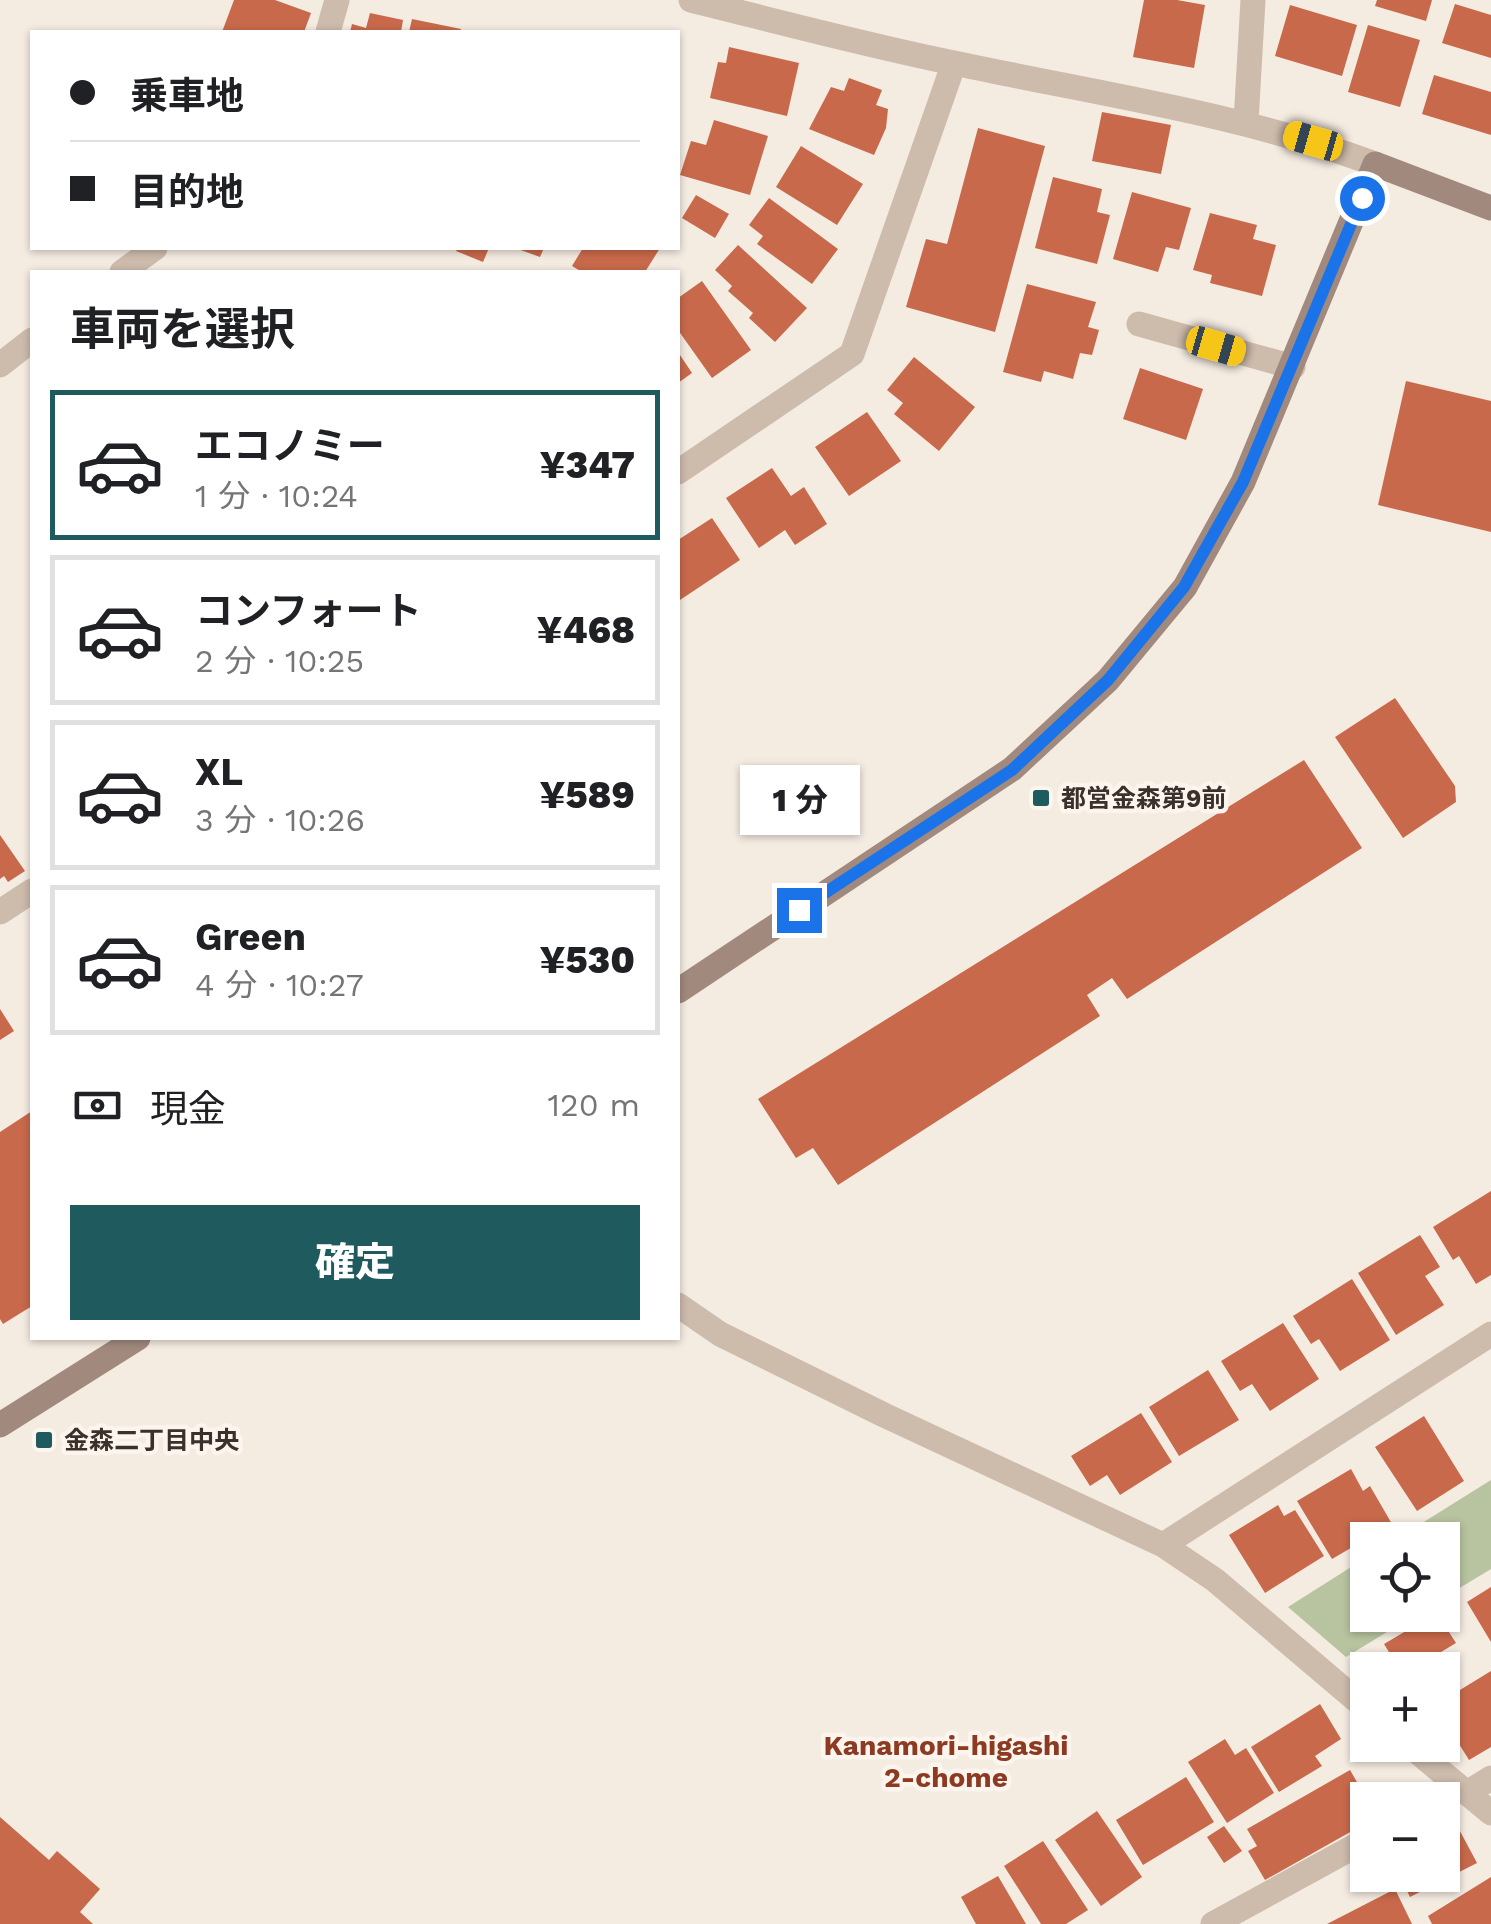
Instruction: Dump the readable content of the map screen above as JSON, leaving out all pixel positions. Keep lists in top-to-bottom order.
{
  "districts": ["Kanamori-higashi 2-chome"],
  "places": {
    "transit": ["都営金森第9前", "金森二丁目中央"]
  },
  "page": {
    "banner": ["乗車地", "目的地"],
    "heading": "車両を選択",
    "list": [
      {
        "name": "エコノミー",
        "note": "1 分 · 10:24",
        "value": "¥347"
      },
      {
        "name": "コンフォート",
        "note": "2 分 · 10:25",
        "value": "¥468"
      },
      {
        "name": "XL",
        "note": "3 分 · 10:26",
        "value": "¥589"
      },
      {
        "name": "Green",
        "note": "4 分 · 10:27",
        "value": "¥530"
      }
    ],
    "bubble": "1 分",
    "pay": ["現金", "120 m"],
    "buttons": "確定",
    "map_buttons": ["+", "−"]
  }
}
